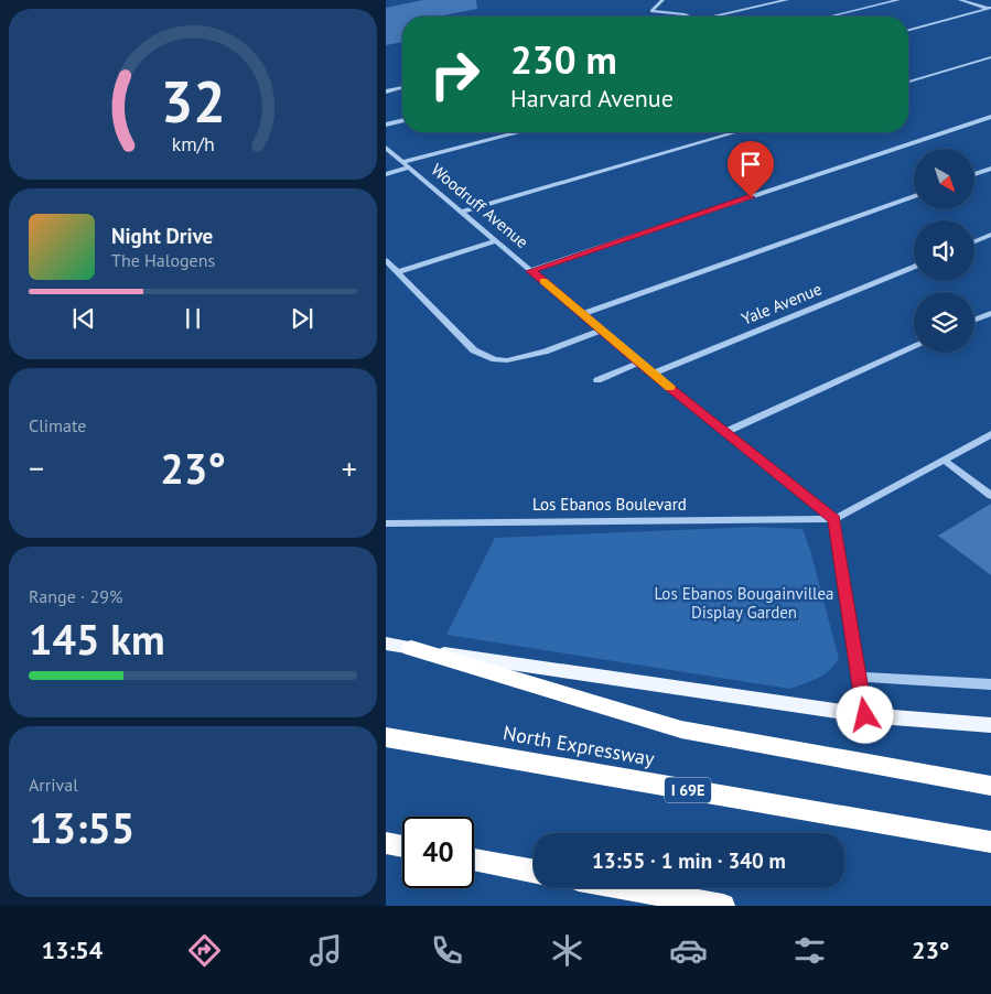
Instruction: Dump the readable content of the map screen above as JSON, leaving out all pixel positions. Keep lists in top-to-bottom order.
{
  "streets": {
    "highway": ["North Expressway", "I 69E"],
    "street": ["Woodruff Avenue", "Yale Avenue", "Los Ebanos Boulevard"]
  },
  "crossings": [
    ["Woodruff Avenue", "Yale Avenue"],
    ["Woodruff Avenue", "Los Ebanos Boulevard"]
  ],
  "parks": ["Los Ebanos Bougainvillea Display Garden"],
  "north": "bottom right",
  "page": {
    "turn": ["230 m", "Harvard Avenue"],
    "song": ["Night Drive", "The Halogens"],
    "tile": [
      "Climate",
      ["Range · 29%", "145 km"],
      ["Arrival", "13:55"]
    ],
    "heat": ["−", "23°", "+"],
    "limit": "40",
    "trip": "13:55 · 1 min · 340 m",
    "tabs": ["13:54", "23°"],
    "gauge": ["32", "km/h"]
  }
}
